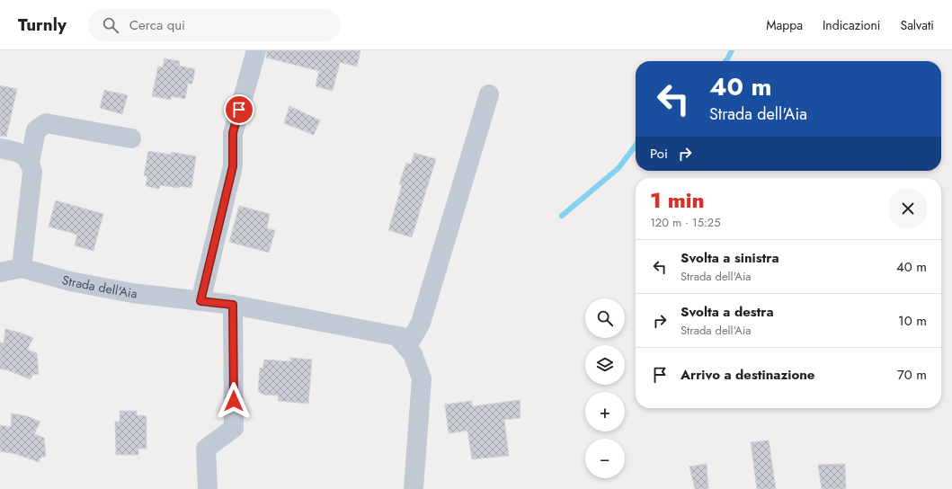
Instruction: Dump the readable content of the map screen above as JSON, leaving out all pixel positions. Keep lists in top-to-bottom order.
{
  "streets": {
    "street": ["Strada dell'Aia"]
  },
  "page": {
    "header": "Turnly",
    "search": "Cerca qui",
    "nav": ["Mappa", "Indicazioni", "Salvati"],
    "turn": ["40 m", "Strada dell'Aia"],
    "then": "Poi",
    "heading": ["1 min", "120 m · 15:25"],
    "list": [
      {
        "name": "Svolta a sinistra",
        "note": "Strada dell'Aia",
        "value": "40 m"
      },
      {
        "name": "Svolta a destra",
        "note": "Strada dell'Aia",
        "value": "10 m"
      },
      {
        "name": "Arrivo a destinazione",
        "value": "70 m"
      }
    ],
    "map_buttons": ["+", "−"]
  }
}
